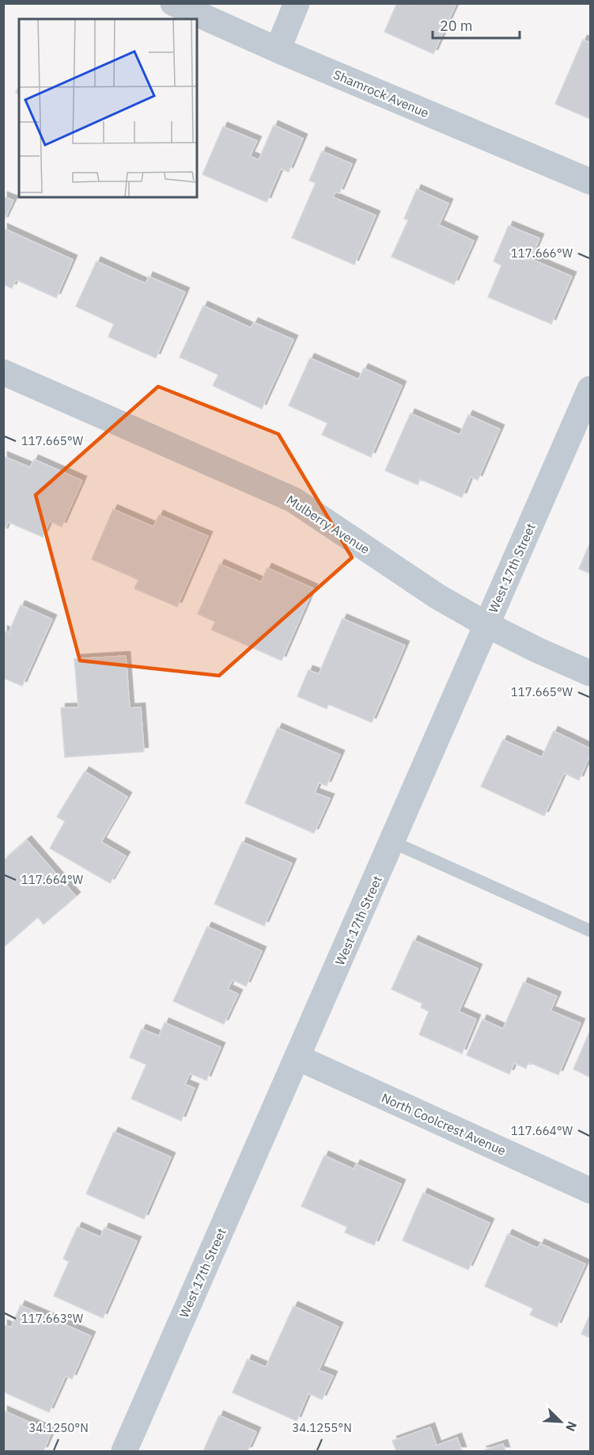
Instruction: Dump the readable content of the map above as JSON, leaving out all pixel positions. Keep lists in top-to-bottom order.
{
  "streets": {
    "street": [
      "Shamrock Avenue",
      "Mulberry Avenue",
      "West 17th Street",
      "North Coolcrest Avenue"
    ]
  },
  "crossings": [
    ["Mulberry Avenue", "West 17th Street"],
    ["West 17th Street", "North Coolcrest Avenue"]
  ],
  "scale_bar": "20 m",
  "north": "bottom right",
  "coordinates": [
    "117.666°W",
    "117.665°W",
    "117.664°W",
    "117.663°W",
    "34.1250°N",
    "34.1255°N"
  ]
}
